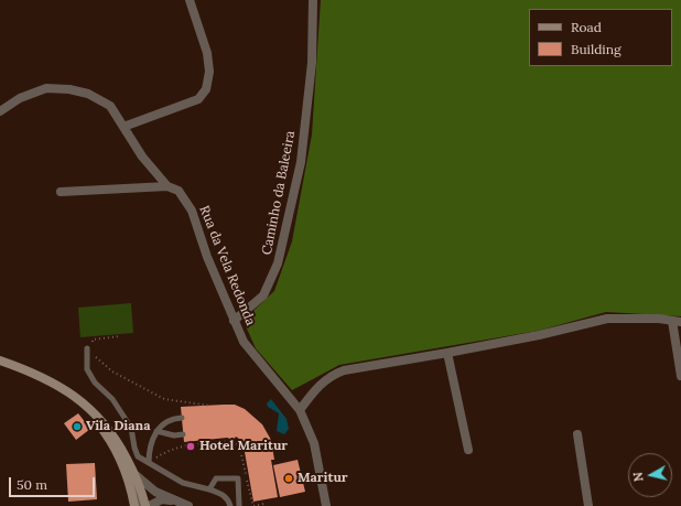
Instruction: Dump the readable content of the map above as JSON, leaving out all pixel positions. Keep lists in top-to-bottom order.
{
  "streets": {
    "street": ["Caminho da Baleeira", "Rua da Vela Redonda"]
  },
  "crossings": [
    ["Caminho da Baleeira", "Rua da Vela Redonda"]
  ],
  "places": ["Vila Diana", "Hotel Maritur", "Maritur"],
  "legend": ["Road", "Building"],
  "scale_bar": "50 m",
  "north": "left"
}
